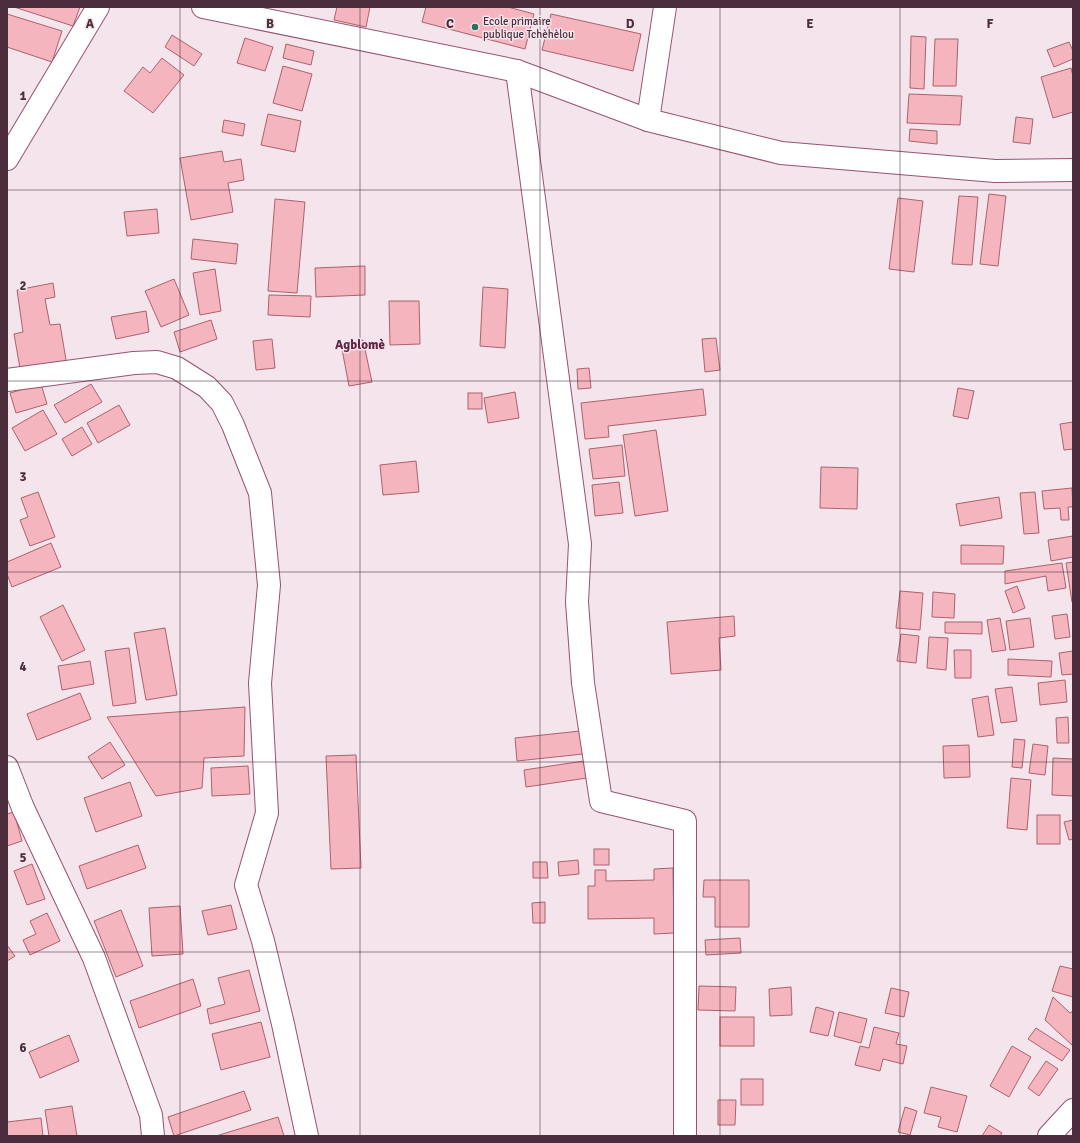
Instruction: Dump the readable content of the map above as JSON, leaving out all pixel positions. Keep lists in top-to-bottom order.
{
  "districts": ["Agblomè"],
  "places": ["Ecole primaire publique Tchèhèlou"],
  "grid": {
    "columns": [
      "A",
      "B",
      "C",
      "D",
      "E",
      "F"
    ],
    "rows": [
      "1",
      "2",
      "3",
      "4",
      "5",
      "6"
    ]
  }
}
